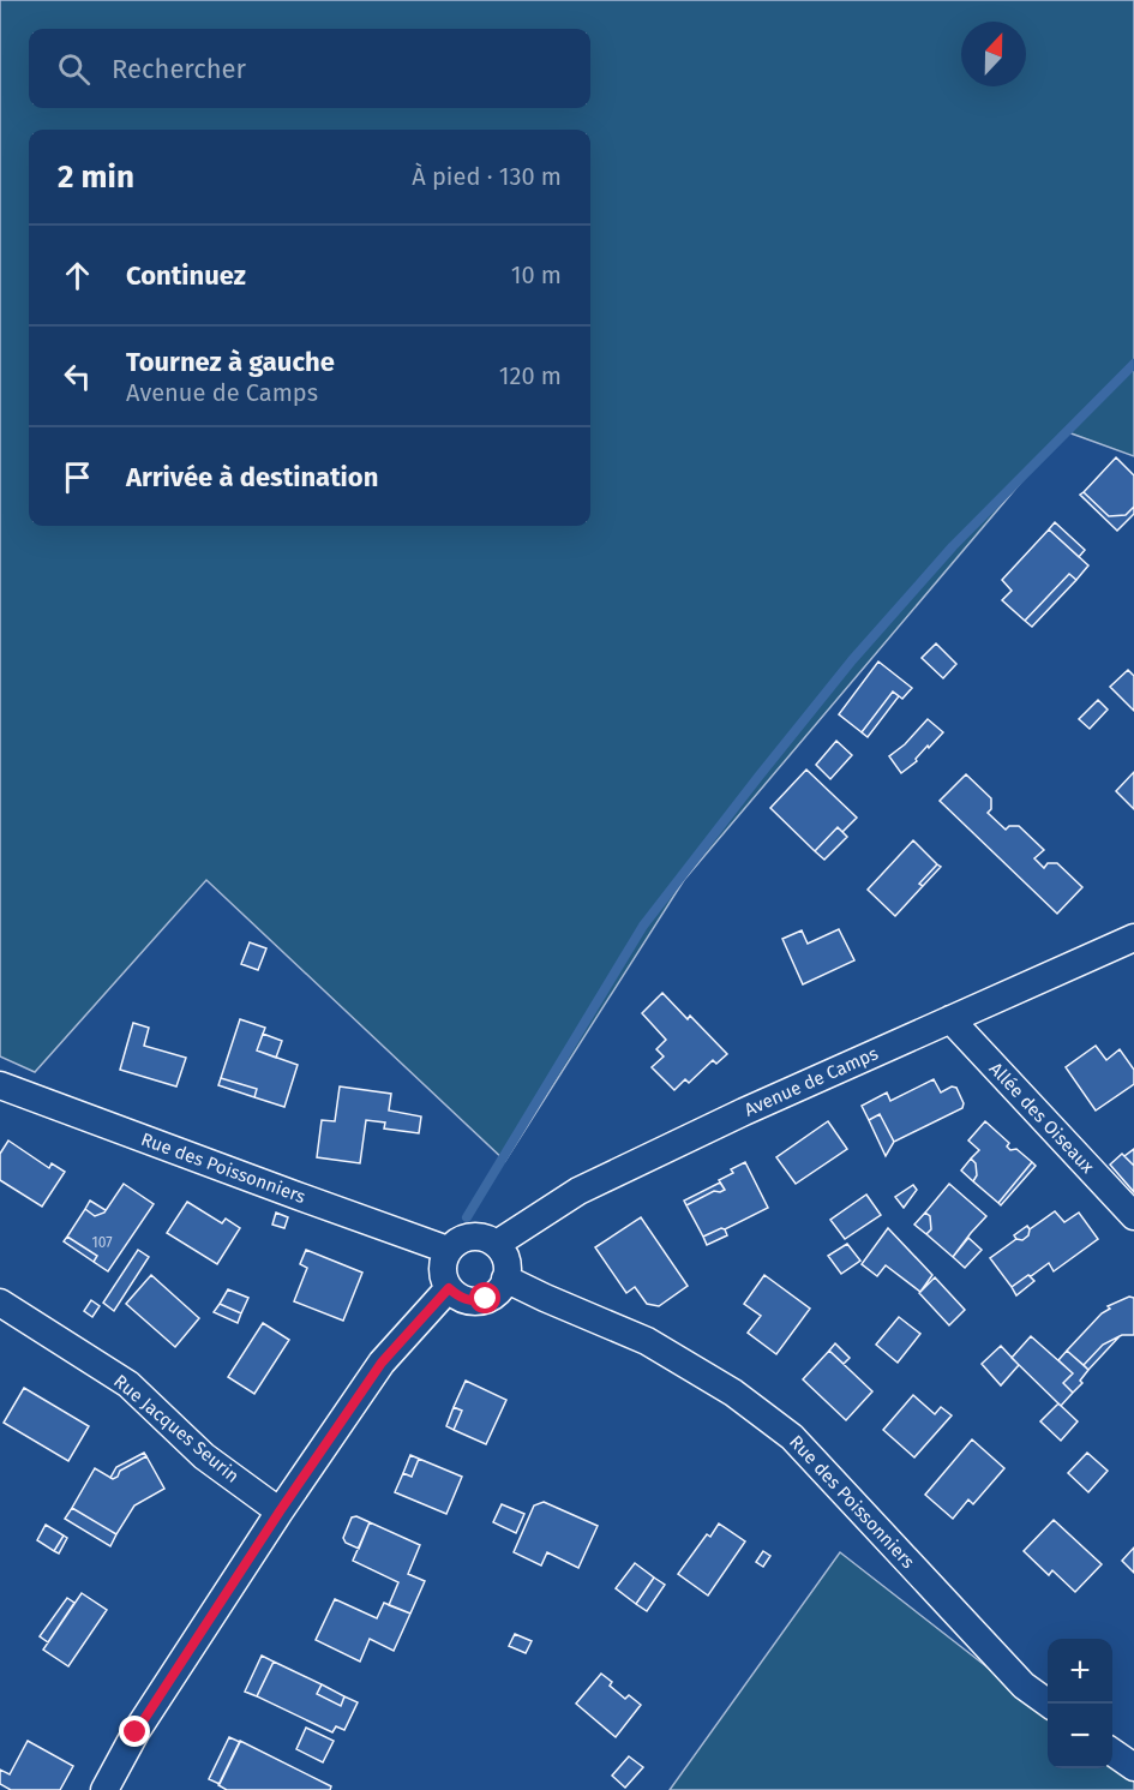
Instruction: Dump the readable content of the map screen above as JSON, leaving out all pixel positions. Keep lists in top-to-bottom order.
{
  "streets": {
    "street": [
      "Avenue de Camps",
      "Allée des Oiseaux",
      "Rue des Poissonniers",
      "Rue Jacques Seurin"
    ]
  },
  "crossings": [
    ["Avenue de Camps", "Allée des Oiseaux"],
    ["Avenue de Camps", "Rue des Poissonniers"]
  ],
  "house_numbers": ["107"],
  "north": "top",
  "page": {
    "search": "Rechercher",
    "heading": ["2 min", "À pied · 130 m"],
    "list": [
      ["Continuez", "10 m"],
      ["Tournez à gauche", "Avenue de Camps", "120 m"],
      "Arrivée à destination"
    ],
    "map_buttons": ["+", "−"]
  }
}
